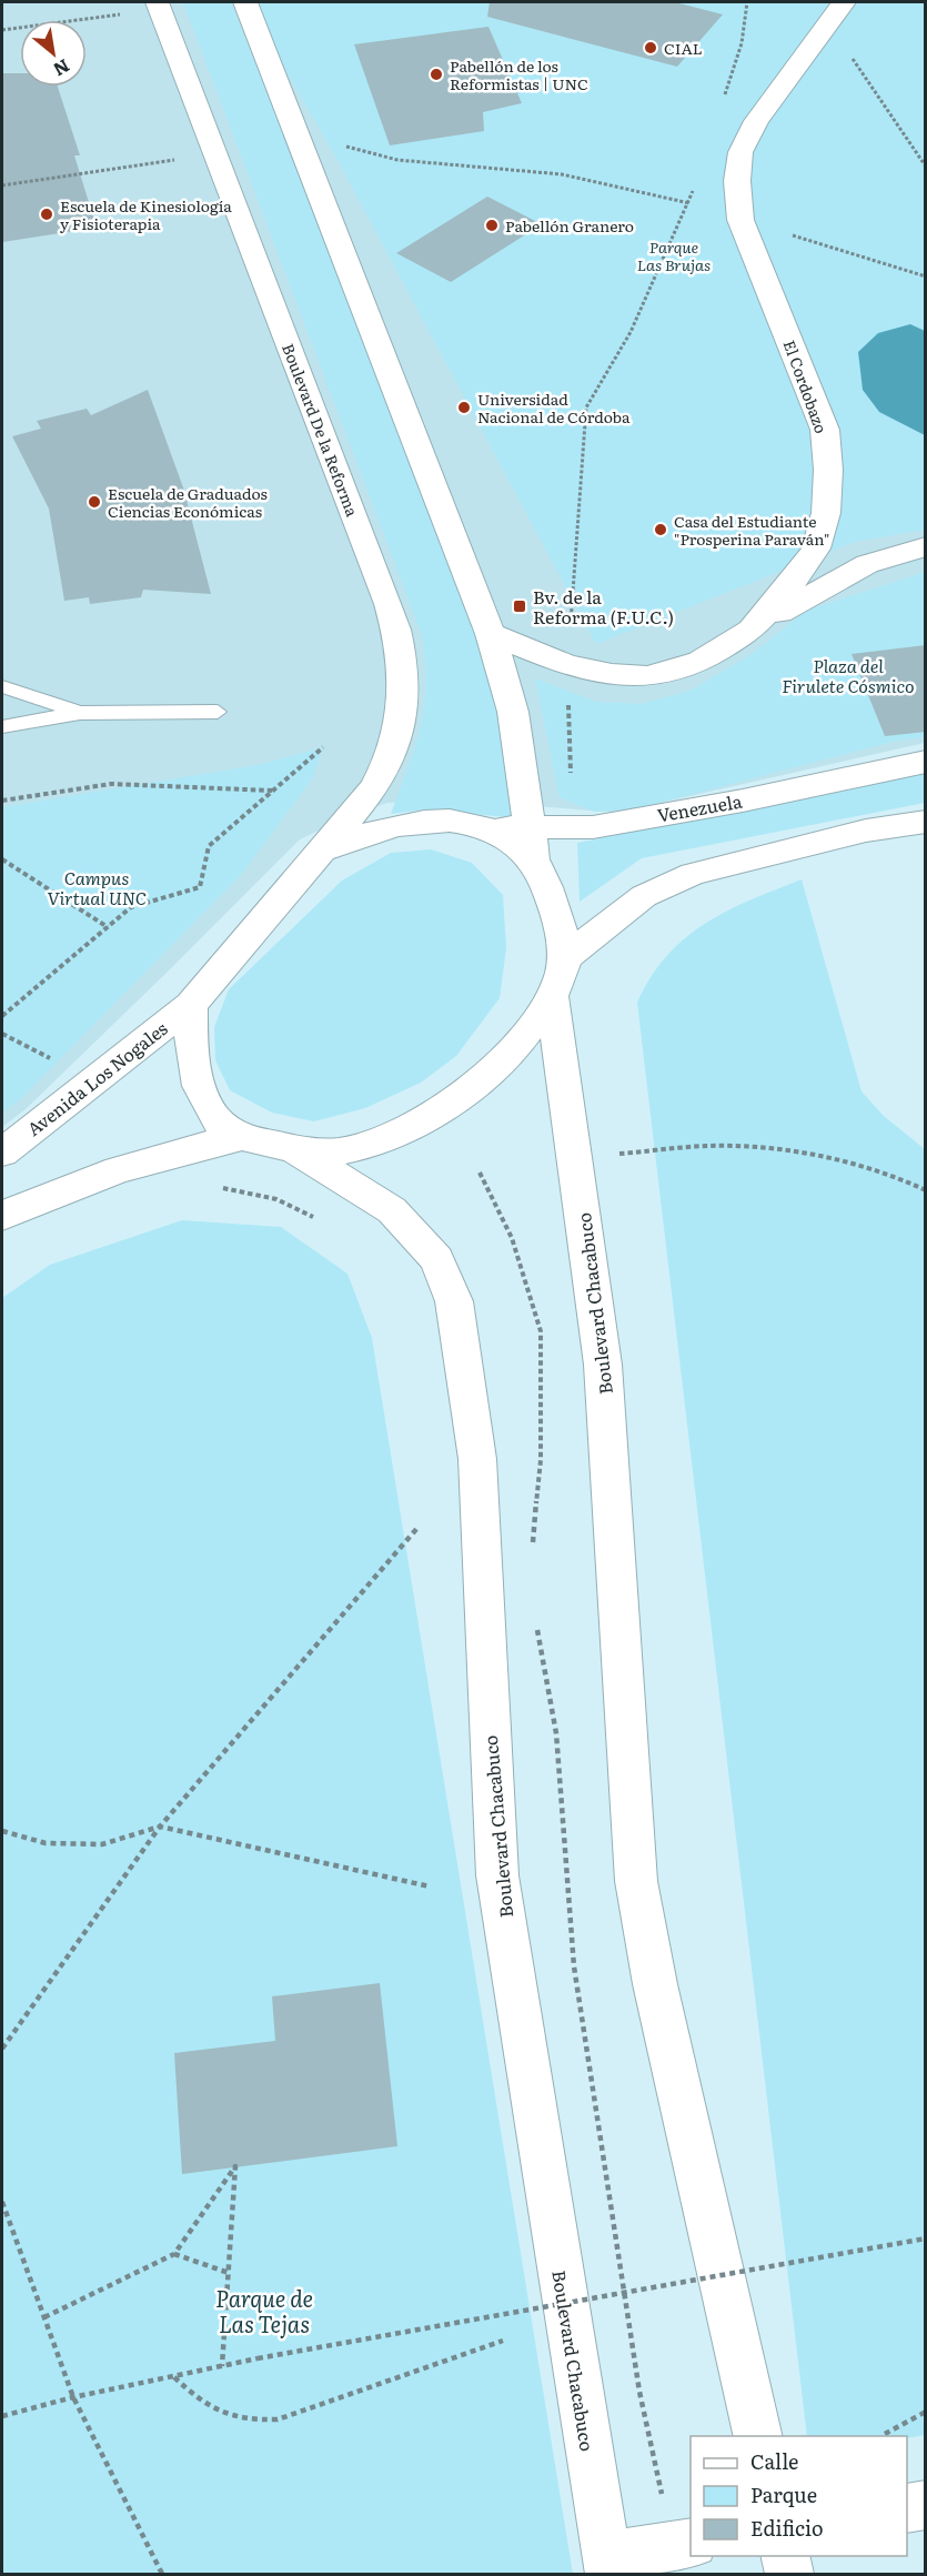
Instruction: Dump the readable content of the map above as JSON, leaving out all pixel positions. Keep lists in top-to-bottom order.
{
  "streets": {
    "street": [
      "El Cordobazo",
      "Boulevard De la Reforma",
      "Venezuela",
      "Avenida Los Nogales",
      "Boulevard Chacabuco"
    ]
  },
  "crossings": [
    ["Boulevard De la Reforma", "Avenida Los Nogales"]
  ],
  "parks": [
    "Parque Las Brujas",
    "Plaza del Firulete Cósmico",
    "Campus Virtual UNC",
    "Parque de Las Tejas"
  ],
  "places": {
    "other": [
      "CIAL",
      "Pabellón de los Reformistas | UNC",
      "Escuela de Kinesiología y Fisioterapia",
      "Pabellón Granero",
      "Universidad Nacional de Córdoba",
      "Escuela de Graduados Ciencias Económicas",
      "Casa del Estudiante \"Prosperina Paraván\""
    ],
    "transit": ["Bv. de la Reforma (F.U.C.)"]
  },
  "legend": ["Calle", "Parque", "Edificio"],
  "north": "bottom right"
}
